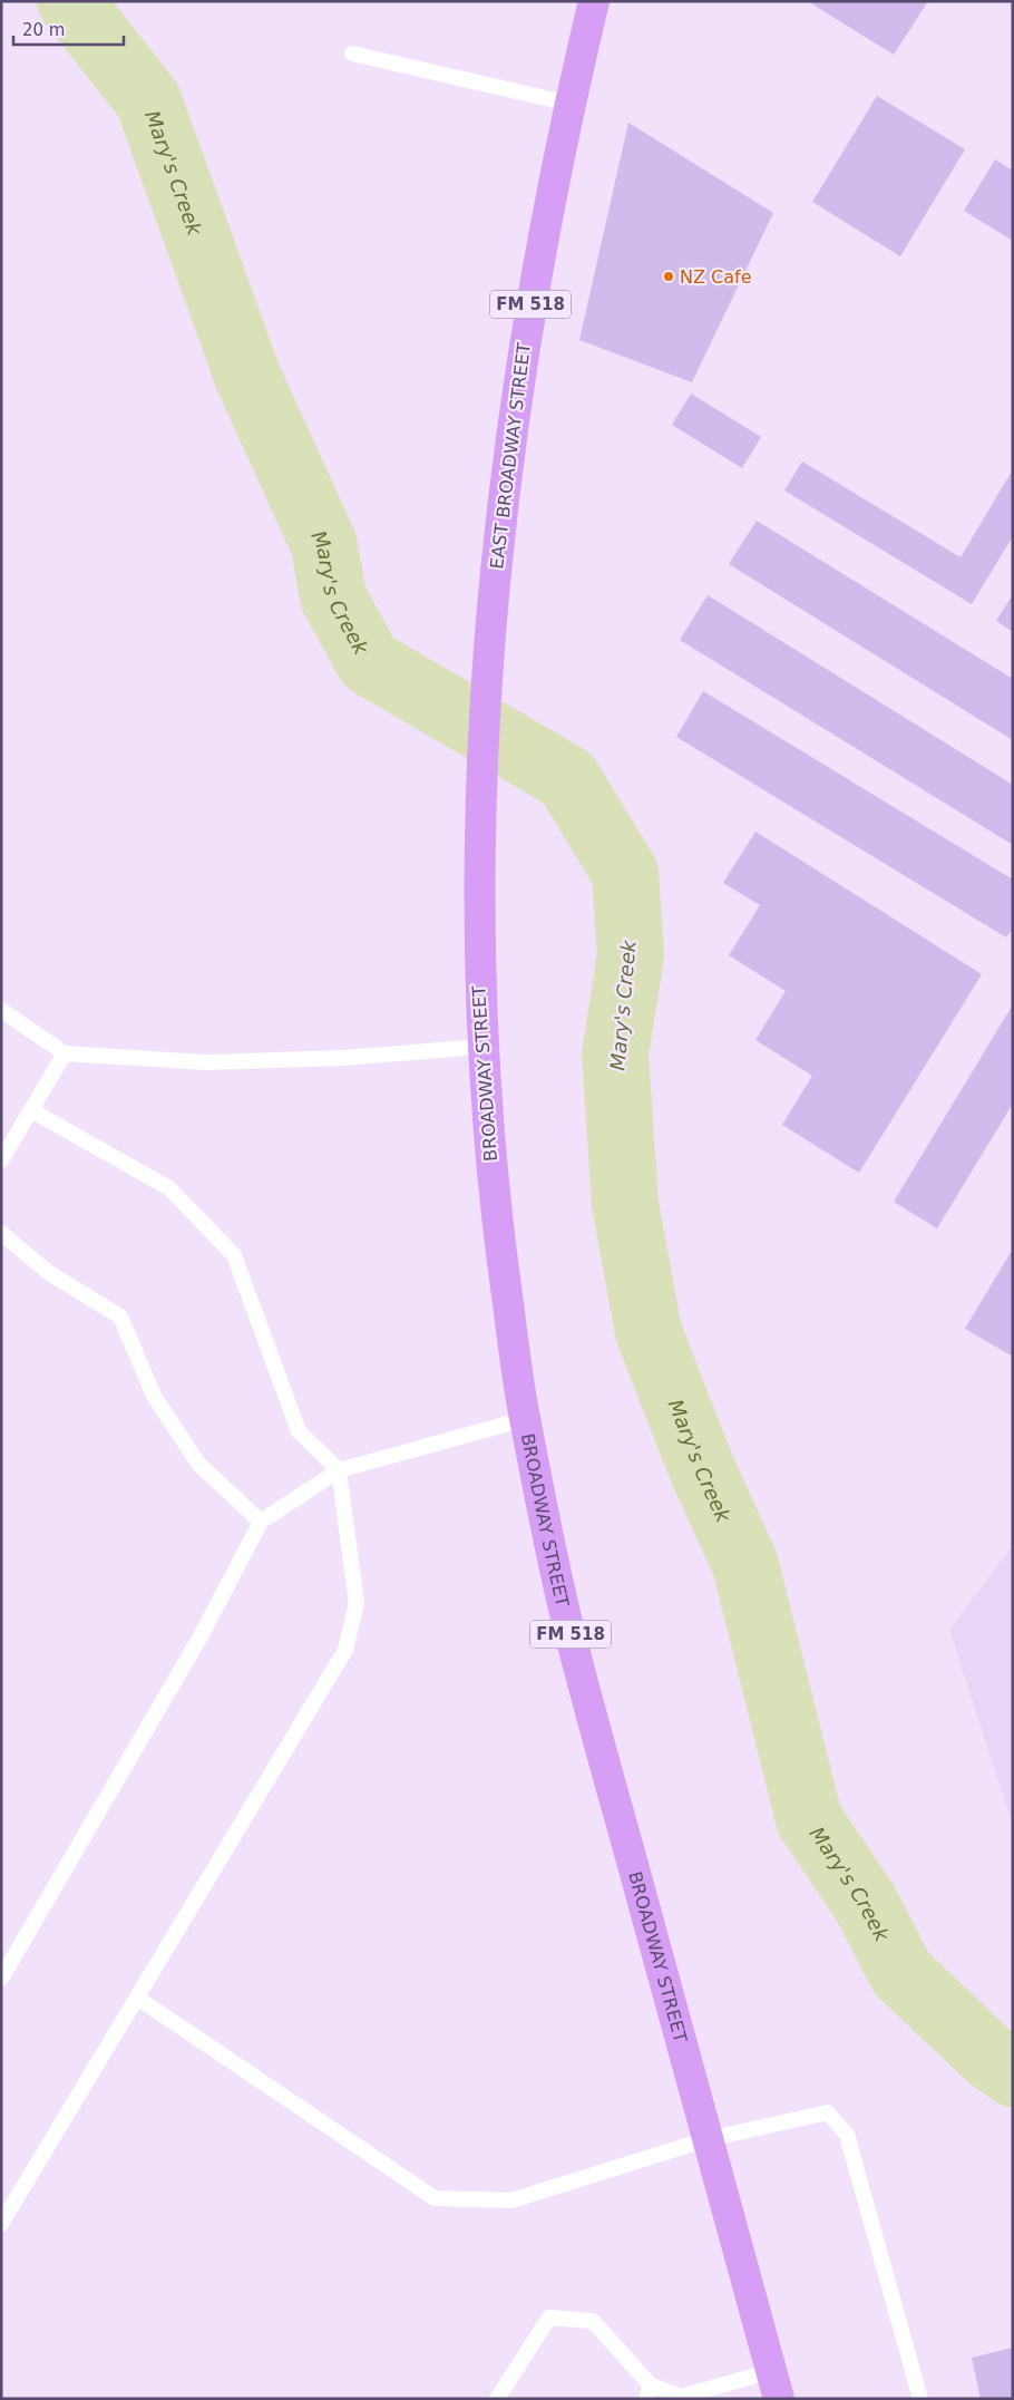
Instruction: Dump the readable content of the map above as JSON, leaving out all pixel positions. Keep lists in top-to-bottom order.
{
  "streets": {
    "main road": ["FM 518", "EAST BROADWAY STREET", "BROADWAY STREET"]
  },
  "crossings": [
    ["EAST BROADWAY STREET", "BROADWAY STREET"]
  ],
  "water": ["Mary's Creek"],
  "places": ["NZ Cafe"],
  "scale_bar": "20 m"
}
